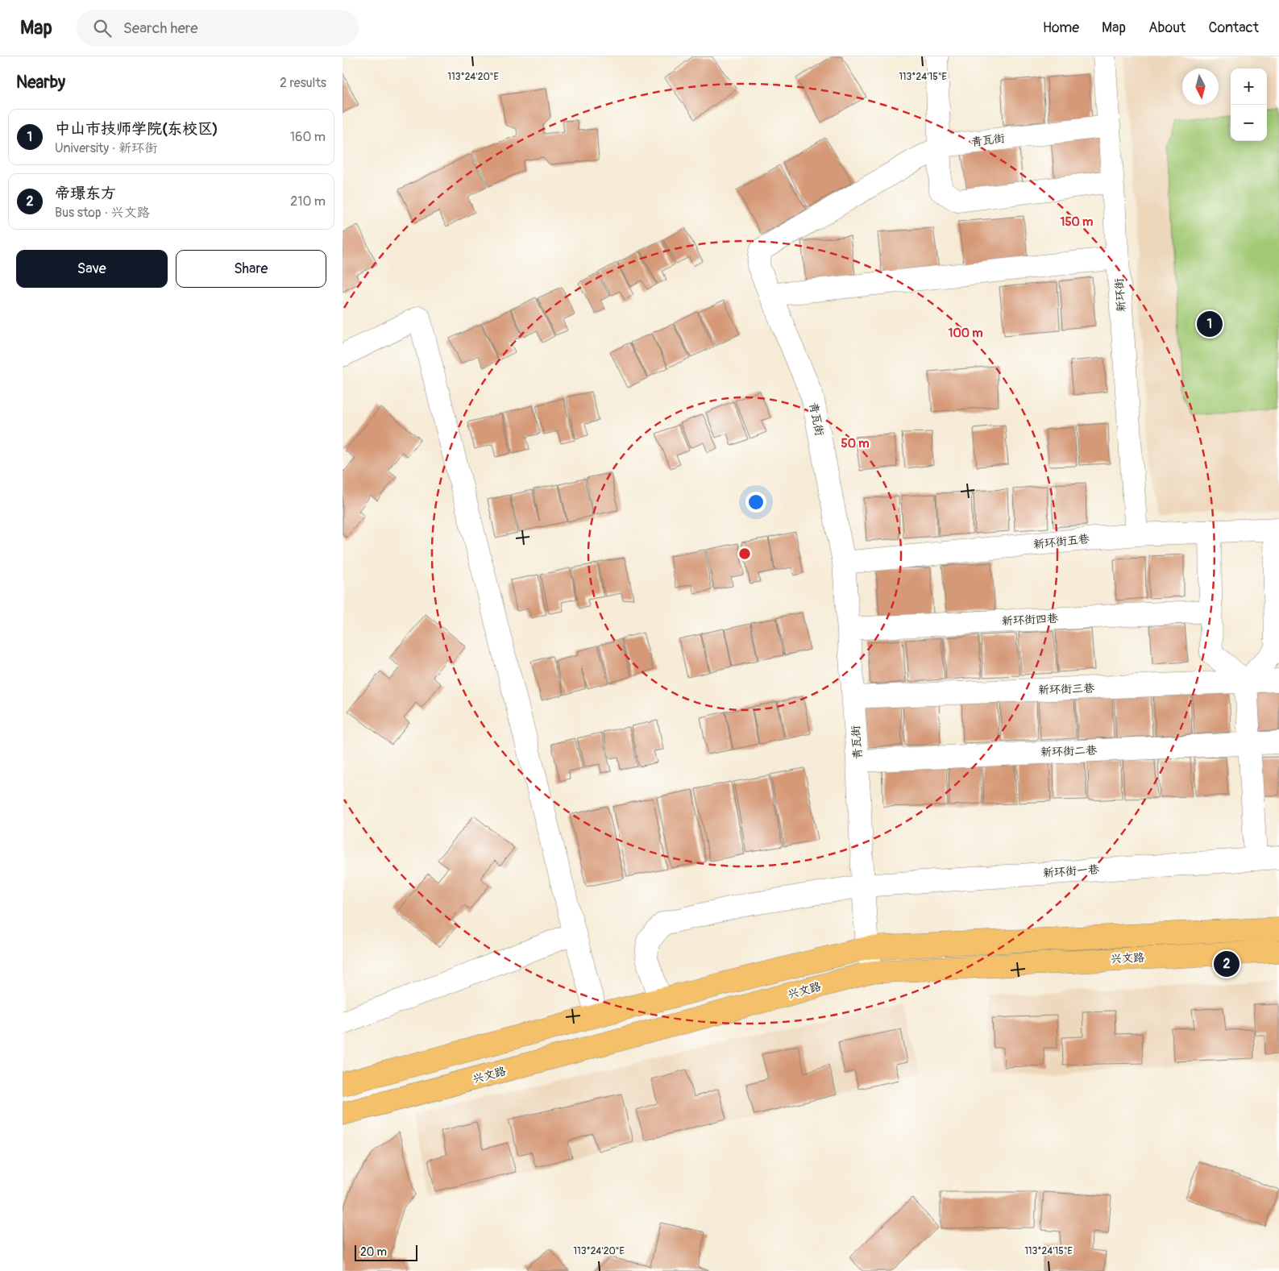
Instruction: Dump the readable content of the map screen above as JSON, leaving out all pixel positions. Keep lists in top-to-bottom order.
{
  "streets": {
    "main road": ["兴文路"],
    "street": [
      "青瓦街",
      "新环街",
      "新环街五巷",
      "新环街四巷",
      "新环街三巷",
      "新环街二巷",
      "新环街一巷"
    ]
  },
  "crossings": [
    ["青瓦街", "新环街"],
    ["青瓦街", "新环街五巷"],
    ["青瓦街", "新环街四巷"],
    ["青瓦街", "新环街三巷"],
    ["青瓦街", "新环街二巷"],
    ["青瓦街", "新环街一巷"],
    ["青瓦街", "兴文路"],
    ["新环街", "新环街五巷"],
    ["新环街一巷", "兴文路"]
  ],
  "scale_bar": "20 m",
  "north": "bottom",
  "page": {
    "header": "Map",
    "search": "Search here",
    "nav": [
      "Home",
      "Map",
      "About",
      "Contact"
    ],
    "heading": ["Nearby", "2 results"],
    "map_buttons": ["+", "−"],
    "list": [
      {
        "mark": "1",
        "name": "中山市技师学院(东校区)",
        "note": "University · 新环街",
        "value": "160 m"
      },
      {
        "mark": "2",
        "name": "帝璟东方",
        "note": "Bus stop · 兴文路",
        "value": "210 m"
      }
    ],
    "buttons": ["Save", "Share"],
    "pins": ["1", "2"],
    "scale": "20 m"
  },
  "coordinates": ["113°24'20\"E", "113°24'15\"E"],
  "rings": ["150 m", "100 m", "50 m"]
}
